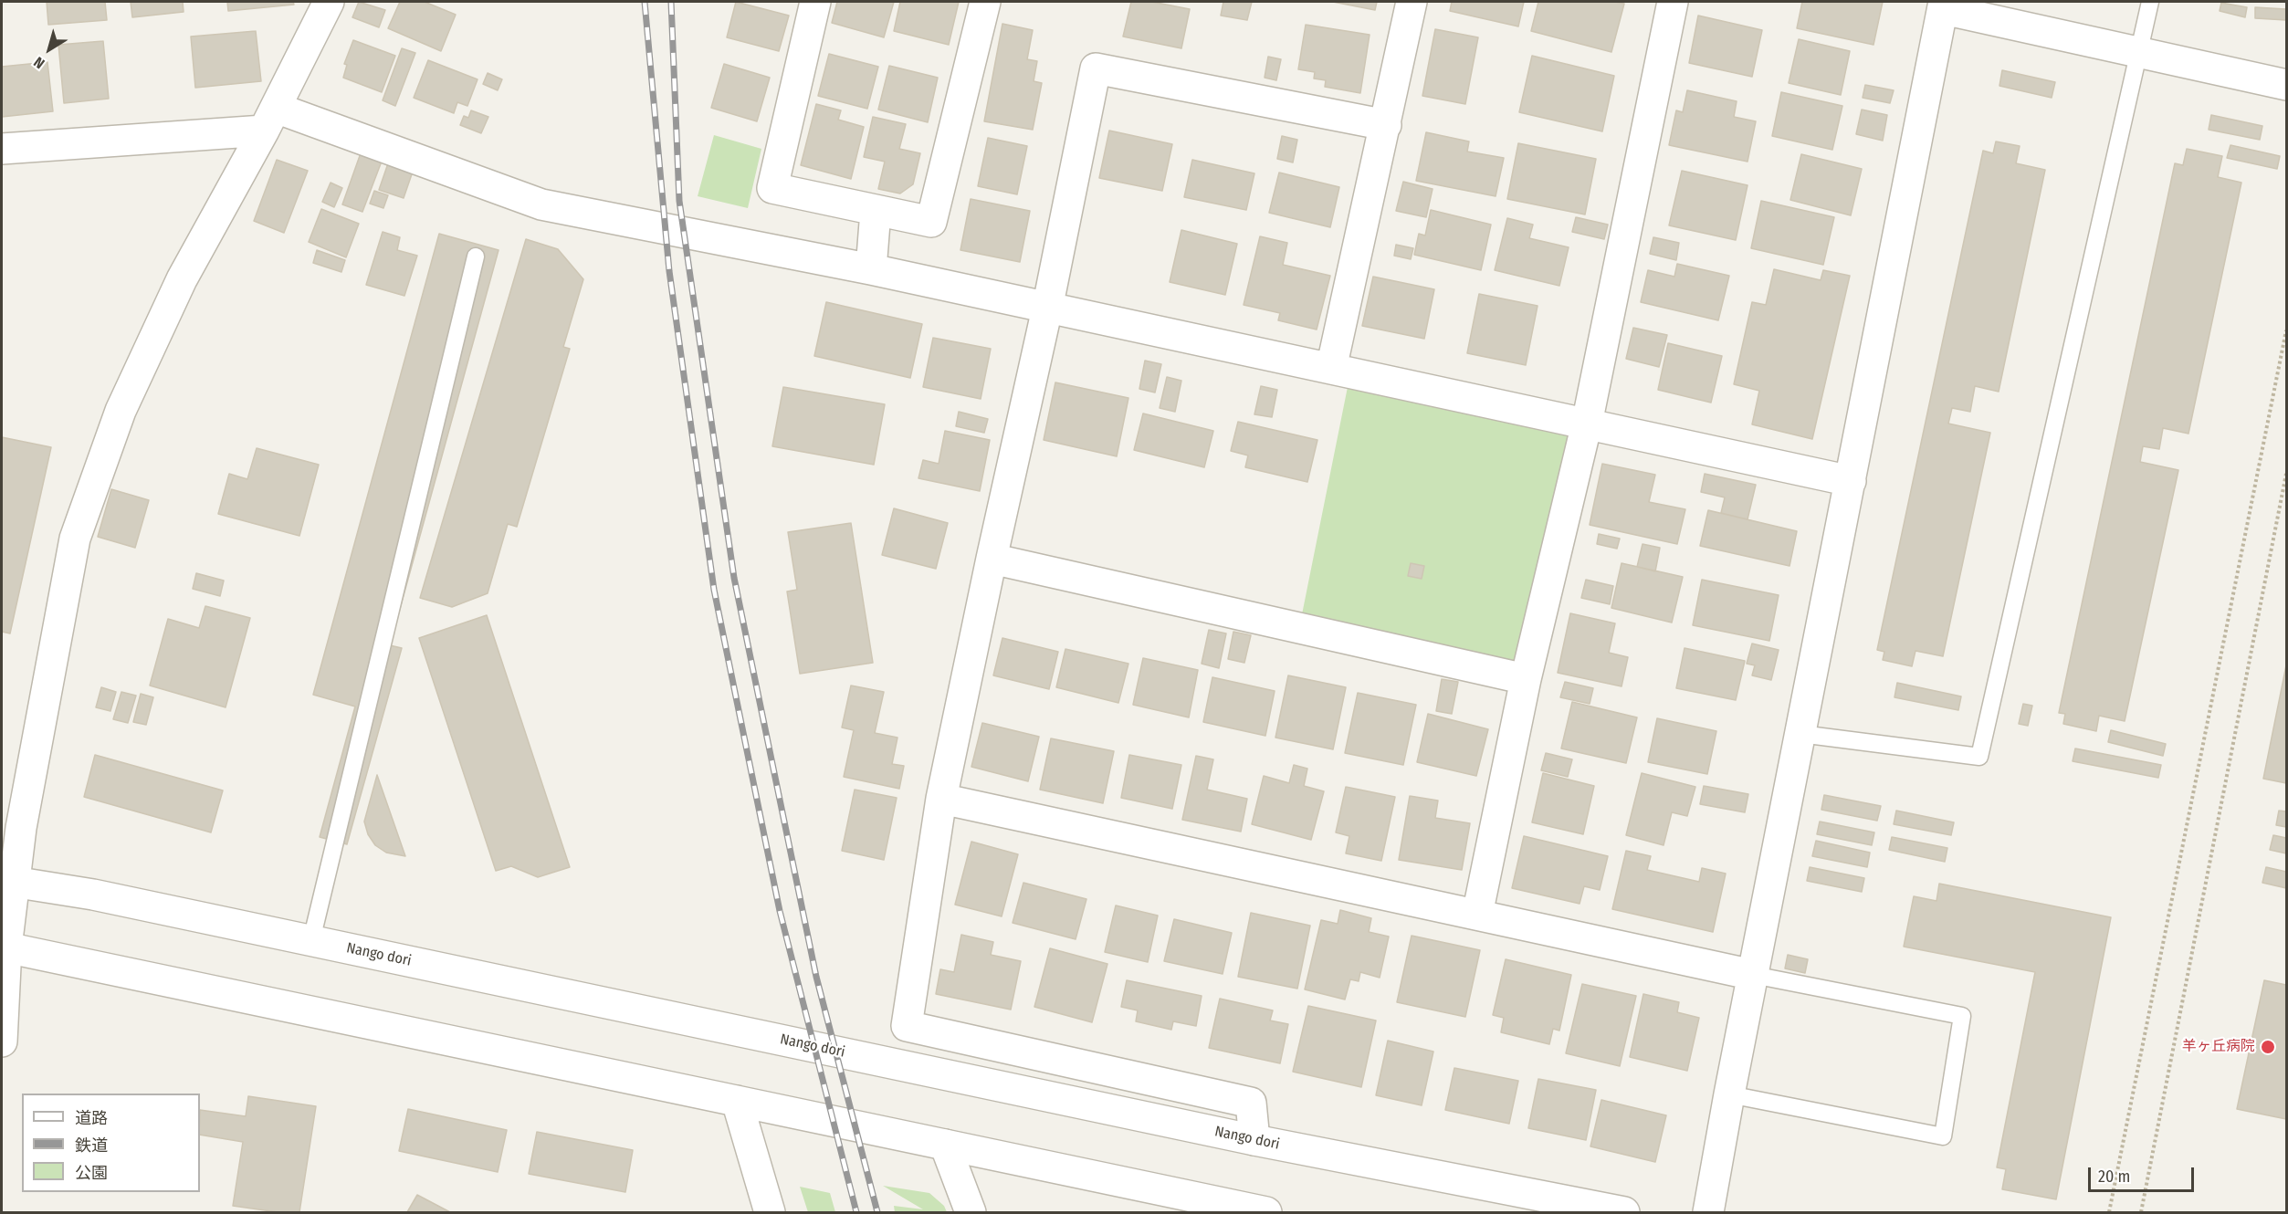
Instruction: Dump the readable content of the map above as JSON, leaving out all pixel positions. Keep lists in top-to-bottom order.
{
  "streets": {
    "street": ["Nango dori"]
  },
  "places": ["羊ヶ丘病院"],
  "legend": ["道路", "鉄道", "公園"],
  "scale_bar": "20 m",
  "north": "bottom left"
}
